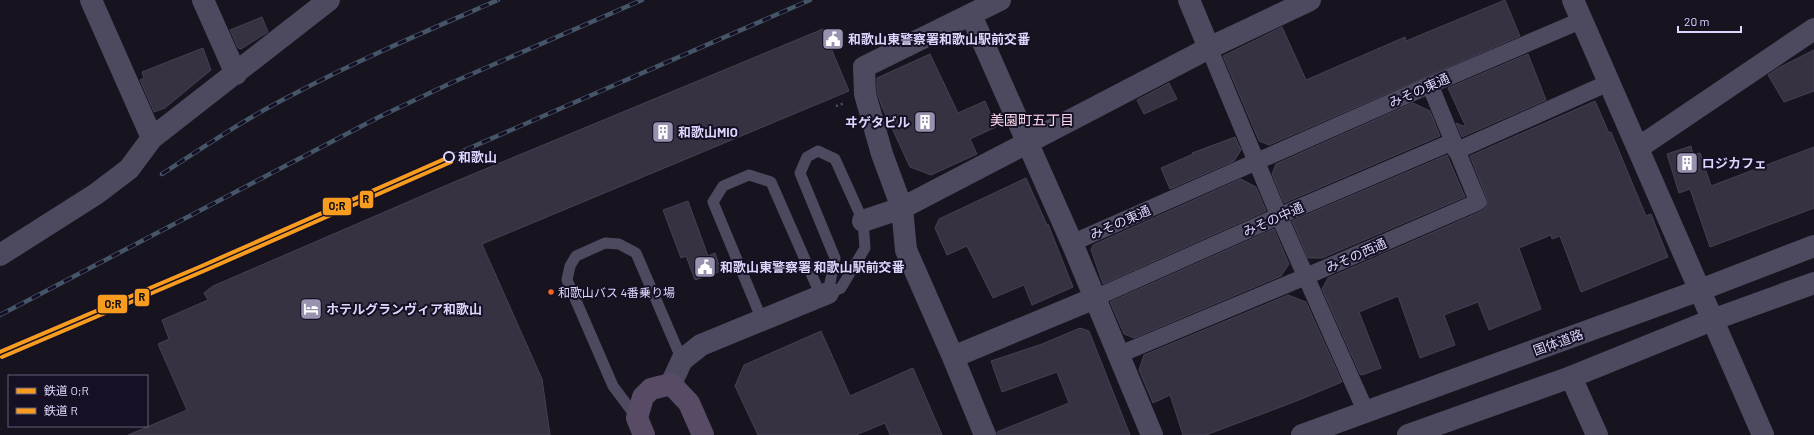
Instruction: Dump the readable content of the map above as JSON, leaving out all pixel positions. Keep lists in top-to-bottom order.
{
  "streets": {
    "street": [
      "みその東通",
      "みその中通",
      "みその西通",
      "国体道路"
    ]
  },
  "crossings": [
    ["みその東通", "みその西通"],
    ["みその中通", "みその西通"]
  ],
  "districts": ["美園町五丁目"],
  "places": {
    "public building": ["和歌山東警察署和歌山駅前交番", "和歌山東警察署 和歌山駅前交番"],
    "building": ["ヰゲタビル", "和歌山MIO", "ロジカフェ"],
    "other": ["和歌山", "和歌山バス 4番乗り場"],
    "hotel": ["ホテルグランヴィア和歌山"]
  },
  "lines": ["rail line O;R", "rail line R"],
  "legend": ["鉄道 O;R", "鉄道 R"],
  "scale_bar": "20 m"
}
